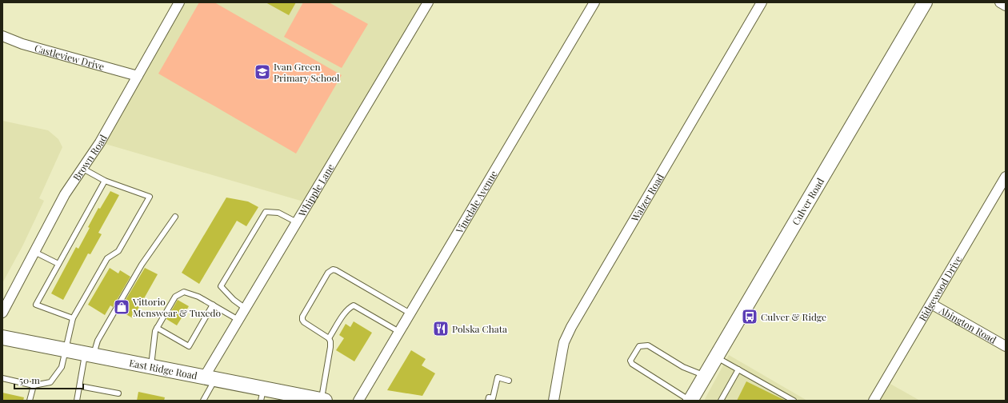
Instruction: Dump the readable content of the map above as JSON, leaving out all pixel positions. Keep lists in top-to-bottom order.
{
  "streets": {
    "main road": ["Culver Road", "East Ridge Road"],
    "street": [
      "Castleview Drive",
      "Brown Road",
      "Whipple Lane",
      "Walzer Road",
      "Vinedale Avenue",
      "Ridgewood Drive",
      "Abington Road"
    ]
  },
  "crossings": [
    ["Castleview Drive", "Brown Road"],
    ["Whipple Lane", "East Ridge Road"],
    ["Ridgewood Drive", "Abington Road"]
  ],
  "places": {
    "school or university": ["Ivan Green Primary School"],
    "shop": ["Vittorio Menswear & Tuxedo"],
    "bus stop": ["Culver & Ridge"],
    "restaurant": ["Polska Chata"]
  },
  "scale_bar": "50 m"
}
